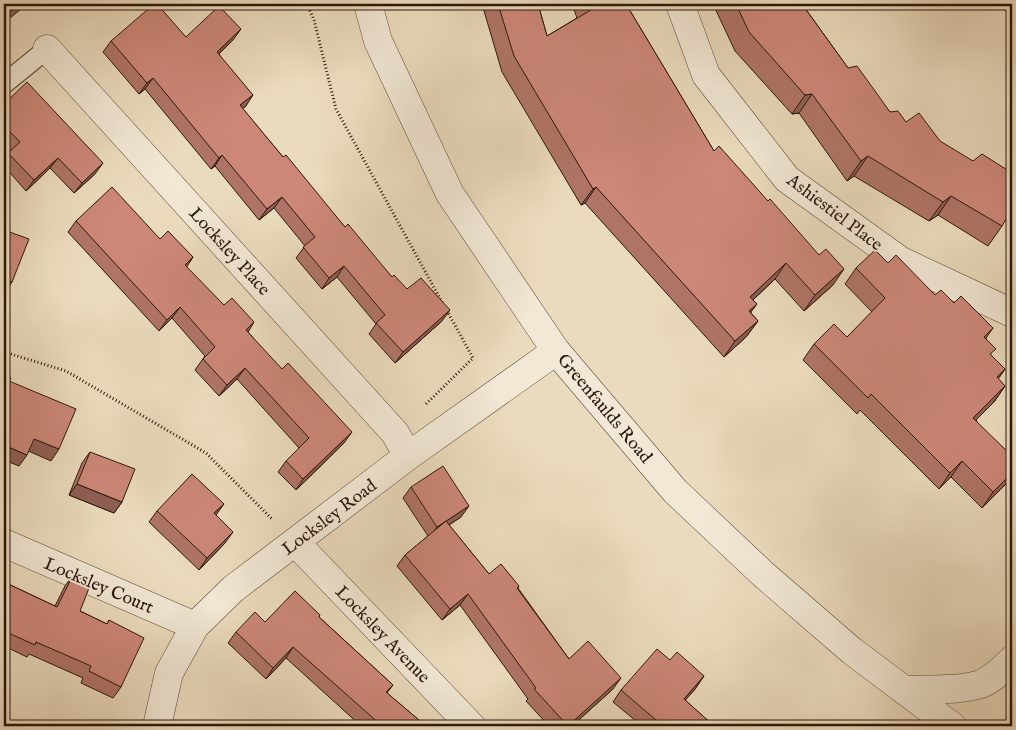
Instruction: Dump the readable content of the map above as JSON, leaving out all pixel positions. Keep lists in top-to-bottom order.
{
  "streets": {
    "street": [
      "Ashiestiel Place",
      "Locksley Place",
      "Greenfaulds Road",
      "Locksley Road",
      "Locksley Court",
      "Locksley Avenue"
    ]
  },
  "crossings": [
    ["Locksley Place", "Locksley Road"],
    ["Greenfaulds Road", "Locksley Road"],
    ["Locksley Road", "Locksley Court"],
    ["Locksley Road", "Locksley Avenue"]
  ]
}
